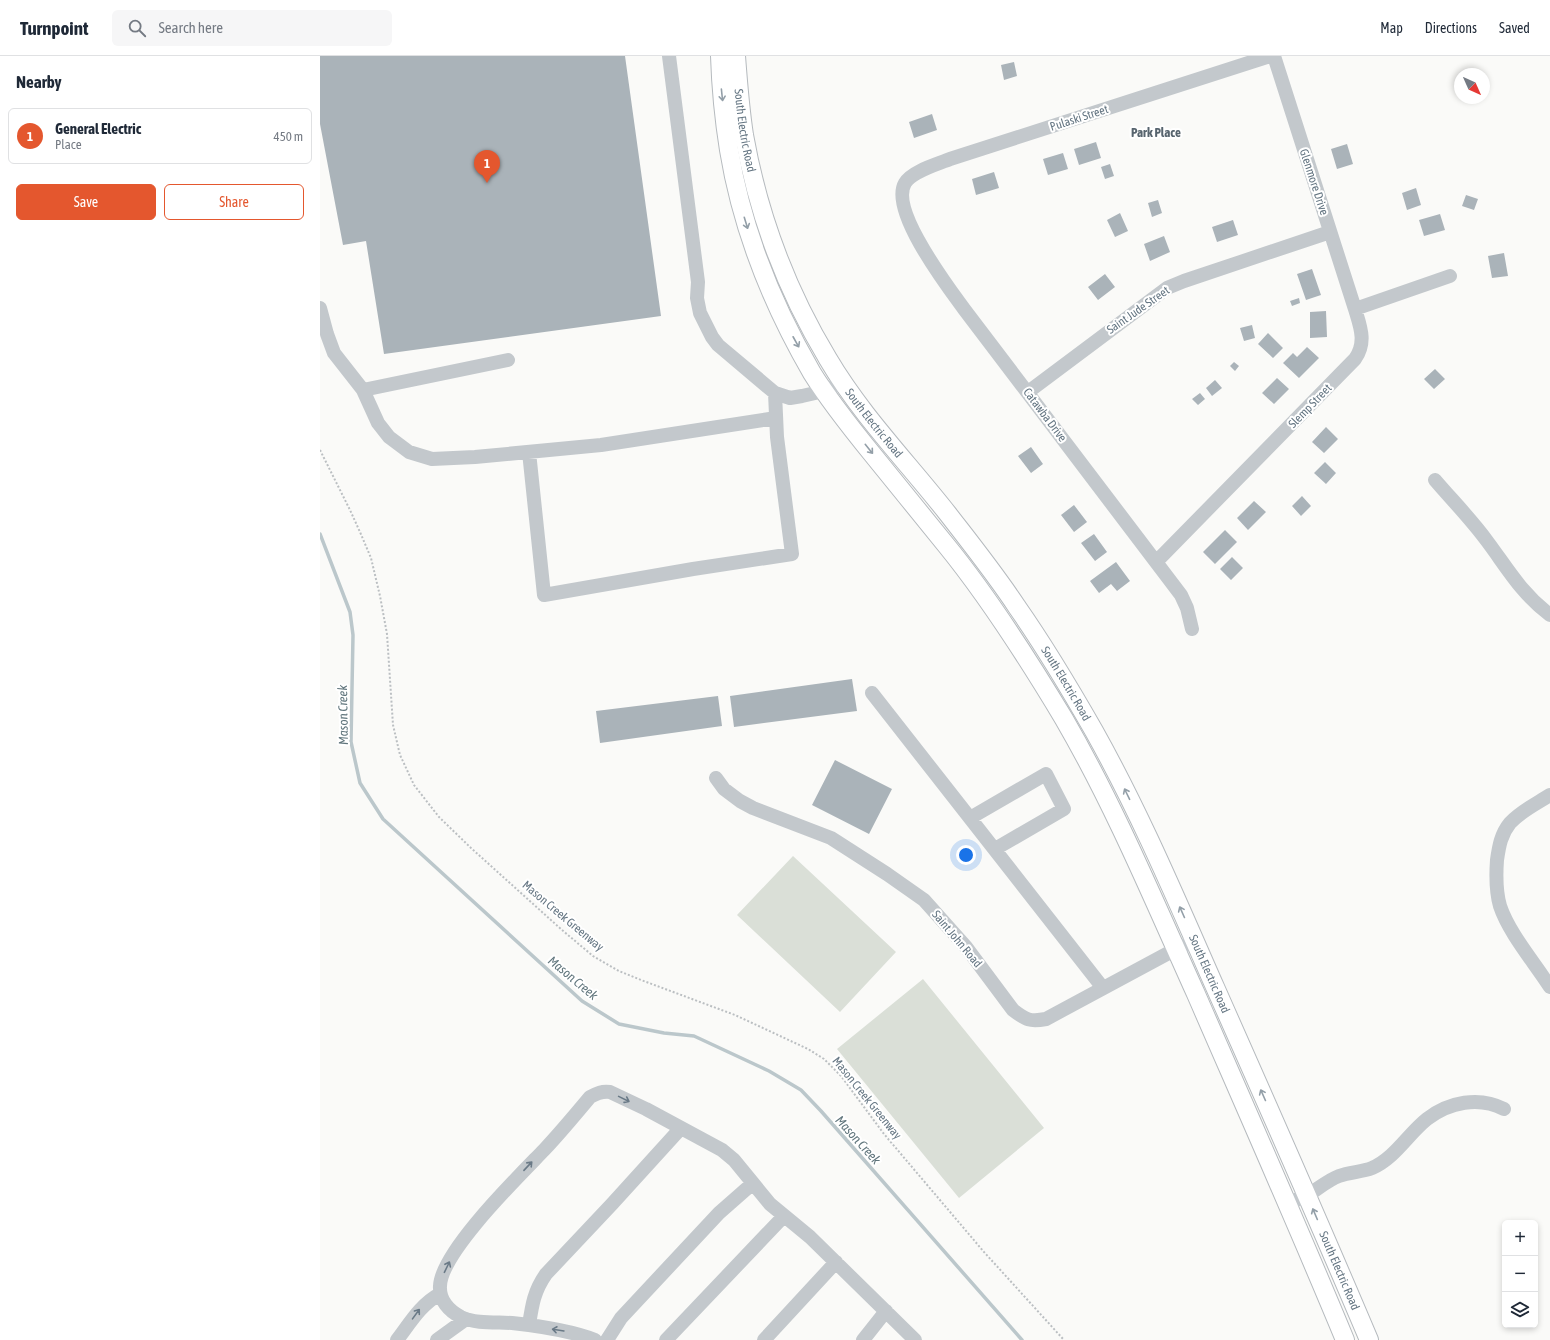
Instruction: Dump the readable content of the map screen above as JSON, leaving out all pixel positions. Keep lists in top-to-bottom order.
{
  "streets": {
    "main road": ["South Electric Road"],
    "street": [
      "Pulaski Street",
      "Glenmore Drive",
      "Saint Jude Street",
      "Slemp Street",
      "Catawba Drive",
      "Saint John Road"
    ],
    "path": ["Mason Creek Greenway"]
  },
  "crossings": [
    ["Pulaski Street", "Catawba Drive"],
    ["South Electric Road", "Saint John Road"],
    ["Glenmore Drive", "Saint Jude Street"],
    ["Glenmore Drive", "Slemp Street"],
    ["Saint Jude Street", "Catawba Drive"],
    ["Slemp Street", "Catawba Drive"]
  ],
  "districts": ["Park Place"],
  "water": ["Mason Creek"],
  "north": "bottom right",
  "page": {
    "header": "Turnpoint",
    "search": "Search here",
    "nav": ["Map", "Directions", "Saved"],
    "heading": "Nearby",
    "list": [
      {
        "mark": "1",
        "name": "General Electric",
        "note": "Place",
        "value": "450 m"
      }
    ],
    "pins": "1",
    "buttons": ["Save", "Share"],
    "map_buttons": ["+", "−"]
  }
}
